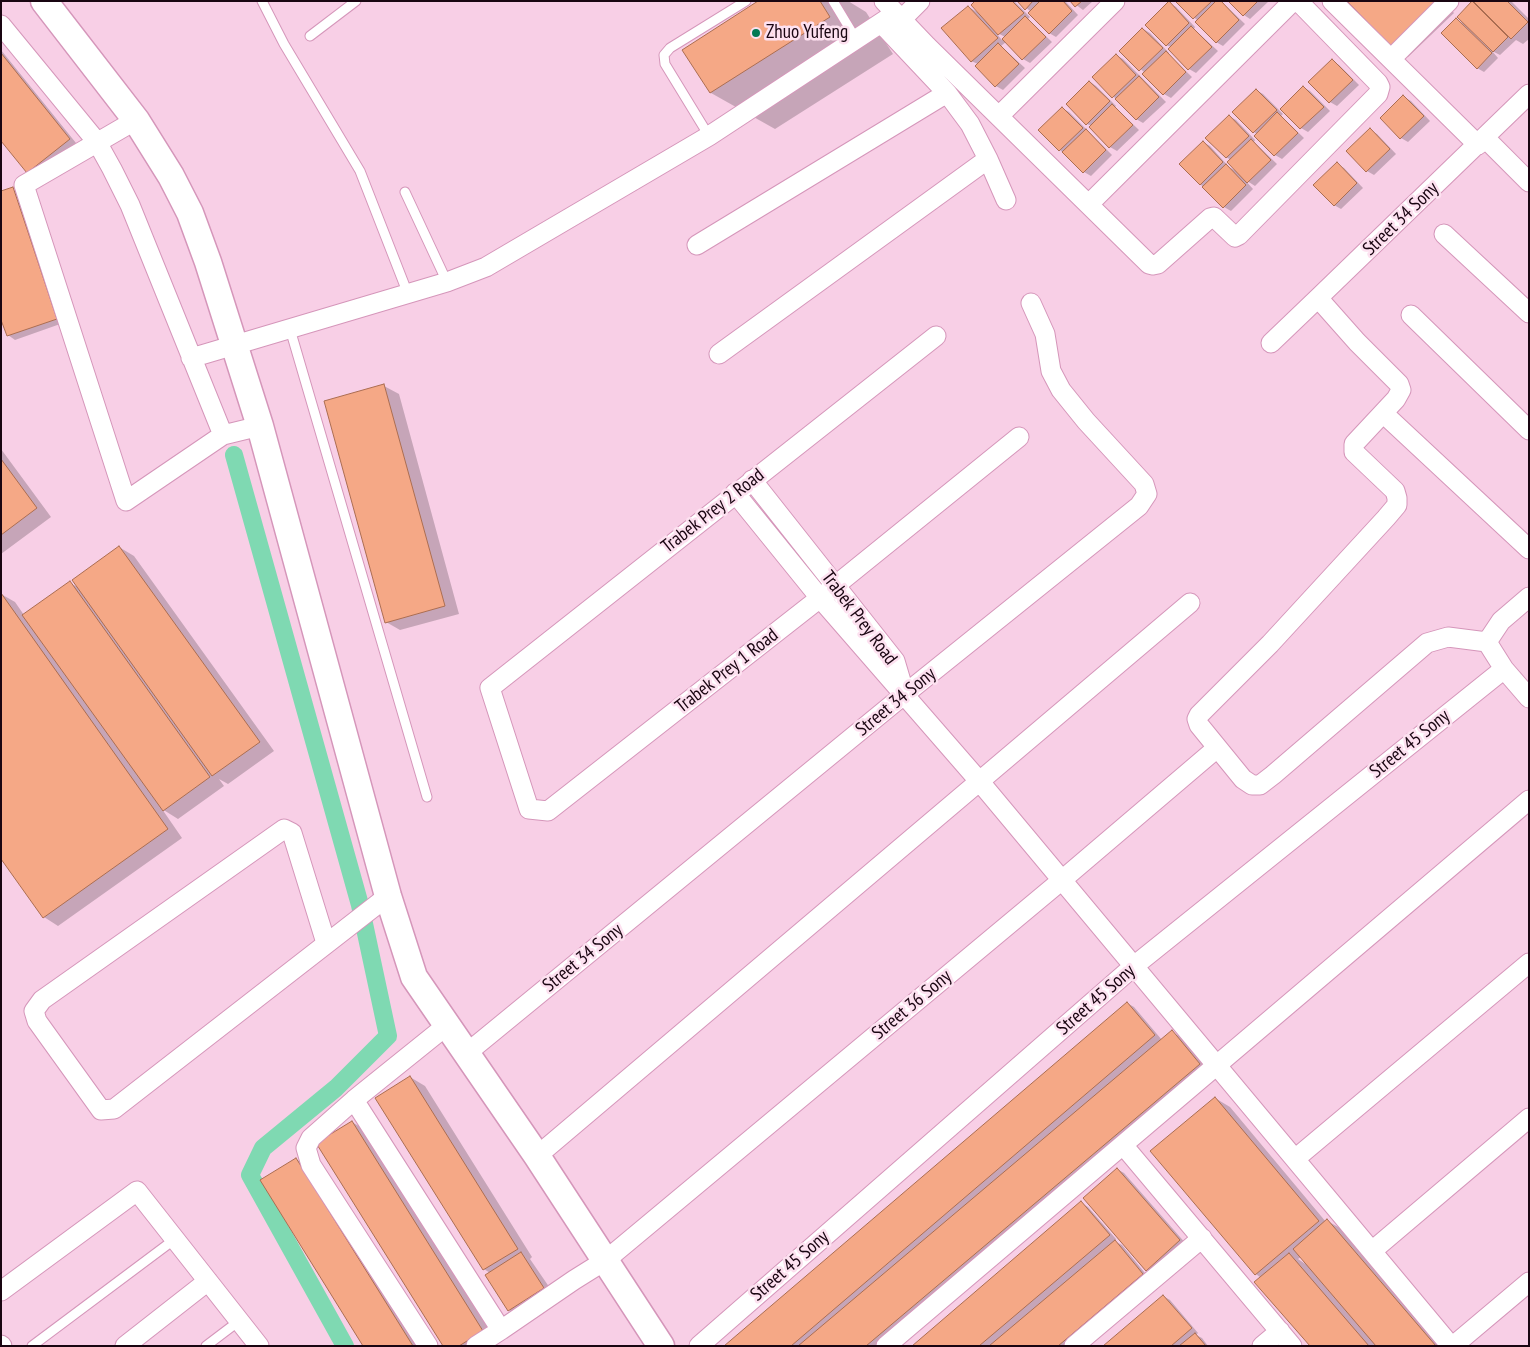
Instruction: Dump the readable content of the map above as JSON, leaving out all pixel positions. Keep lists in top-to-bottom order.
{
  "streets": {
    "street": [
      "Street 34 Sony",
      "Trabek Prey 2 Road",
      "Trabek Prey Road",
      "Trabek Prey 1 Road",
      "Street 45 Sony",
      "Street 36 Sony"
    ]
  },
  "crossings": [
    ["Street 34 Sony", "Trabek Prey Road"],
    ["Trabek Prey 2 Road", "Trabek Prey Road"],
    ["Trabek Prey 2 Road", "Trabek Prey 1 Road"],
    ["Trabek Prey Road", "Trabek Prey 1 Road"]
  ],
  "places": ["Zhuo Yufeng"]
}
